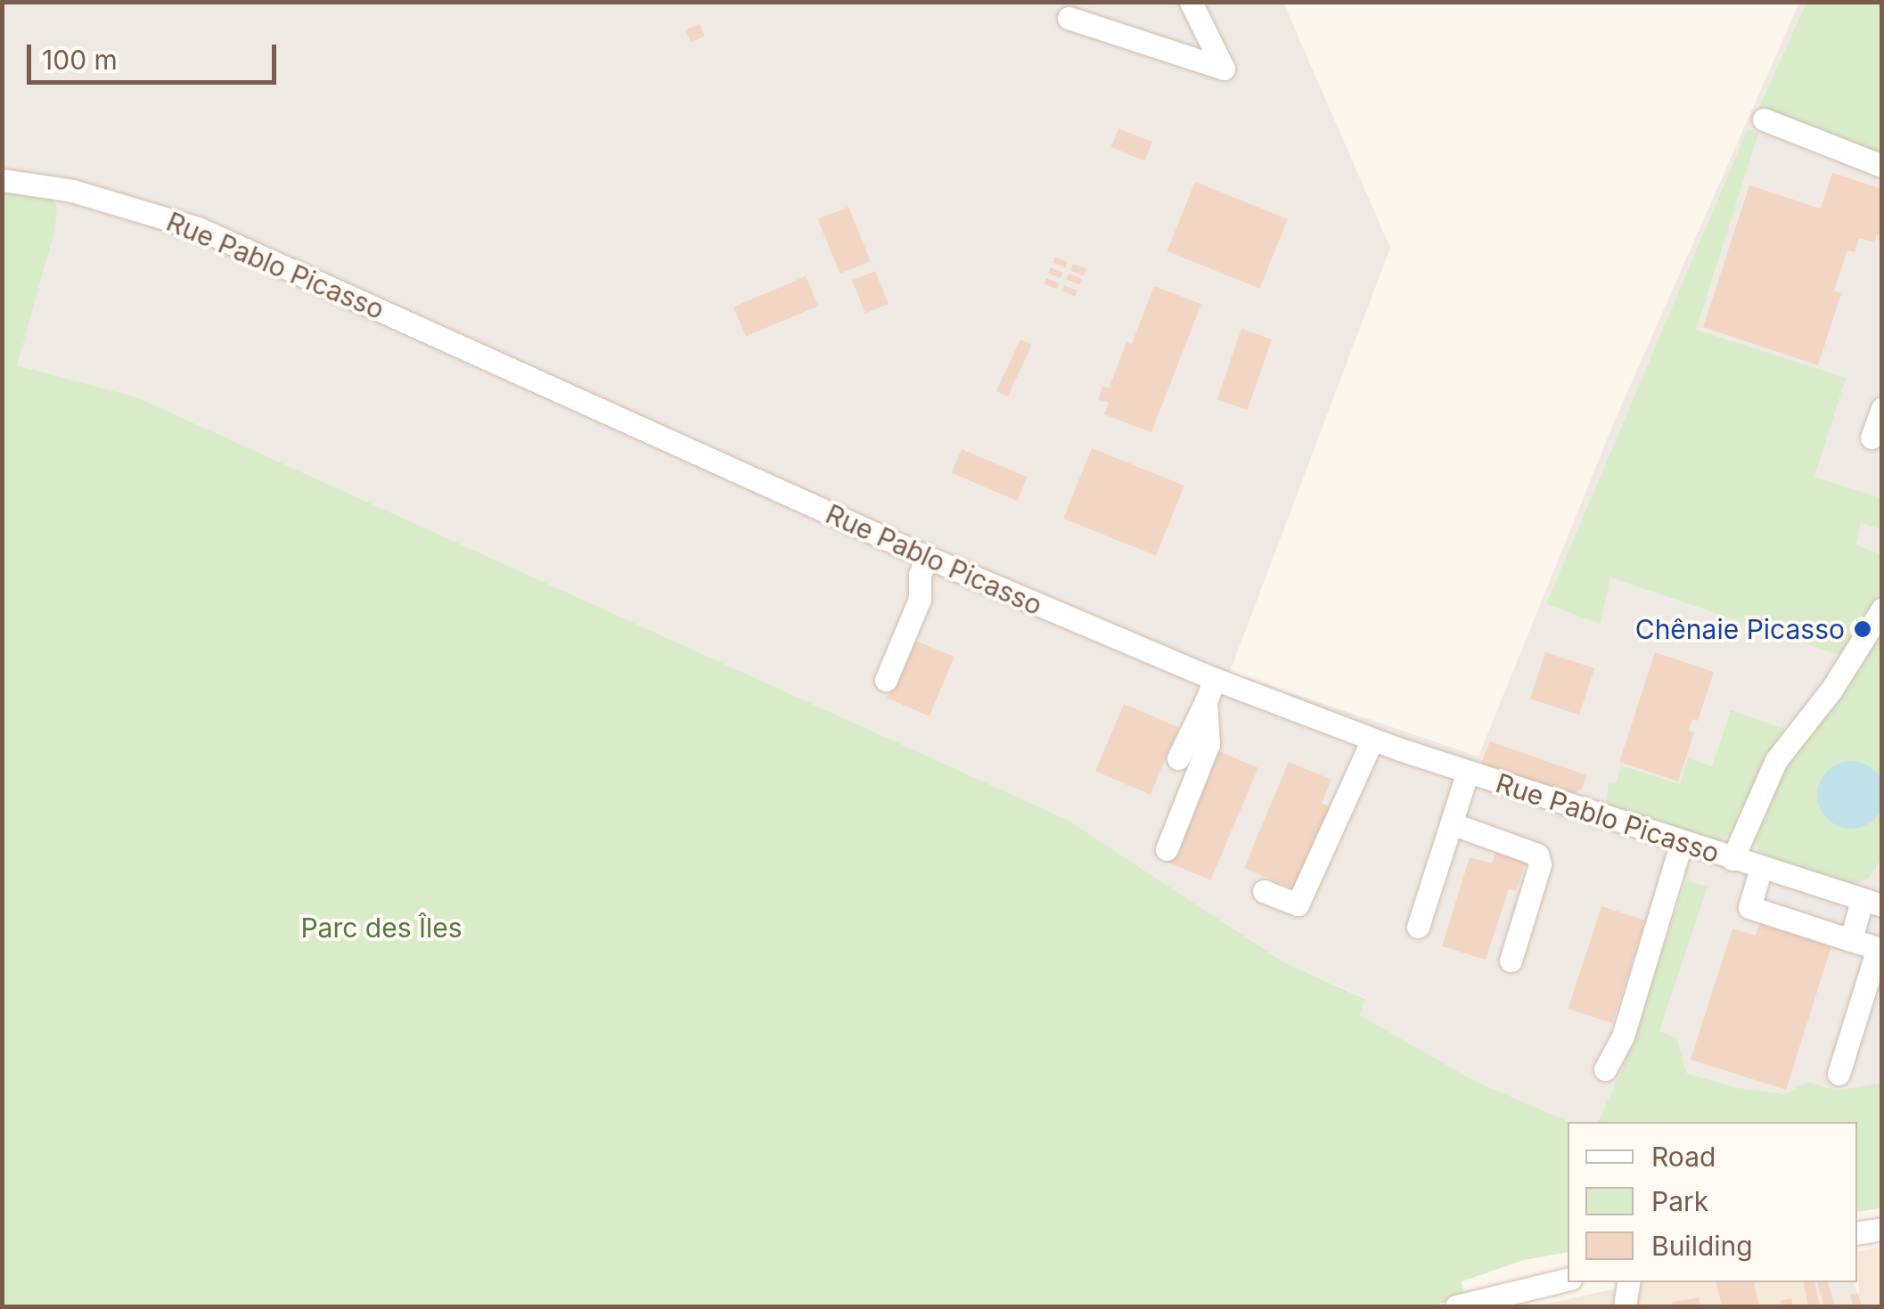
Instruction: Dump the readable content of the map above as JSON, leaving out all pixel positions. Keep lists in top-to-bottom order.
{
  "streets": {
    "street": ["Rue Pablo Picasso"]
  },
  "parks": ["Parc des Îles"],
  "places": ["Chênaie Picasso"],
  "legend": ["Road", "Park", "Building"],
  "scale_bar": "100 m"
}
